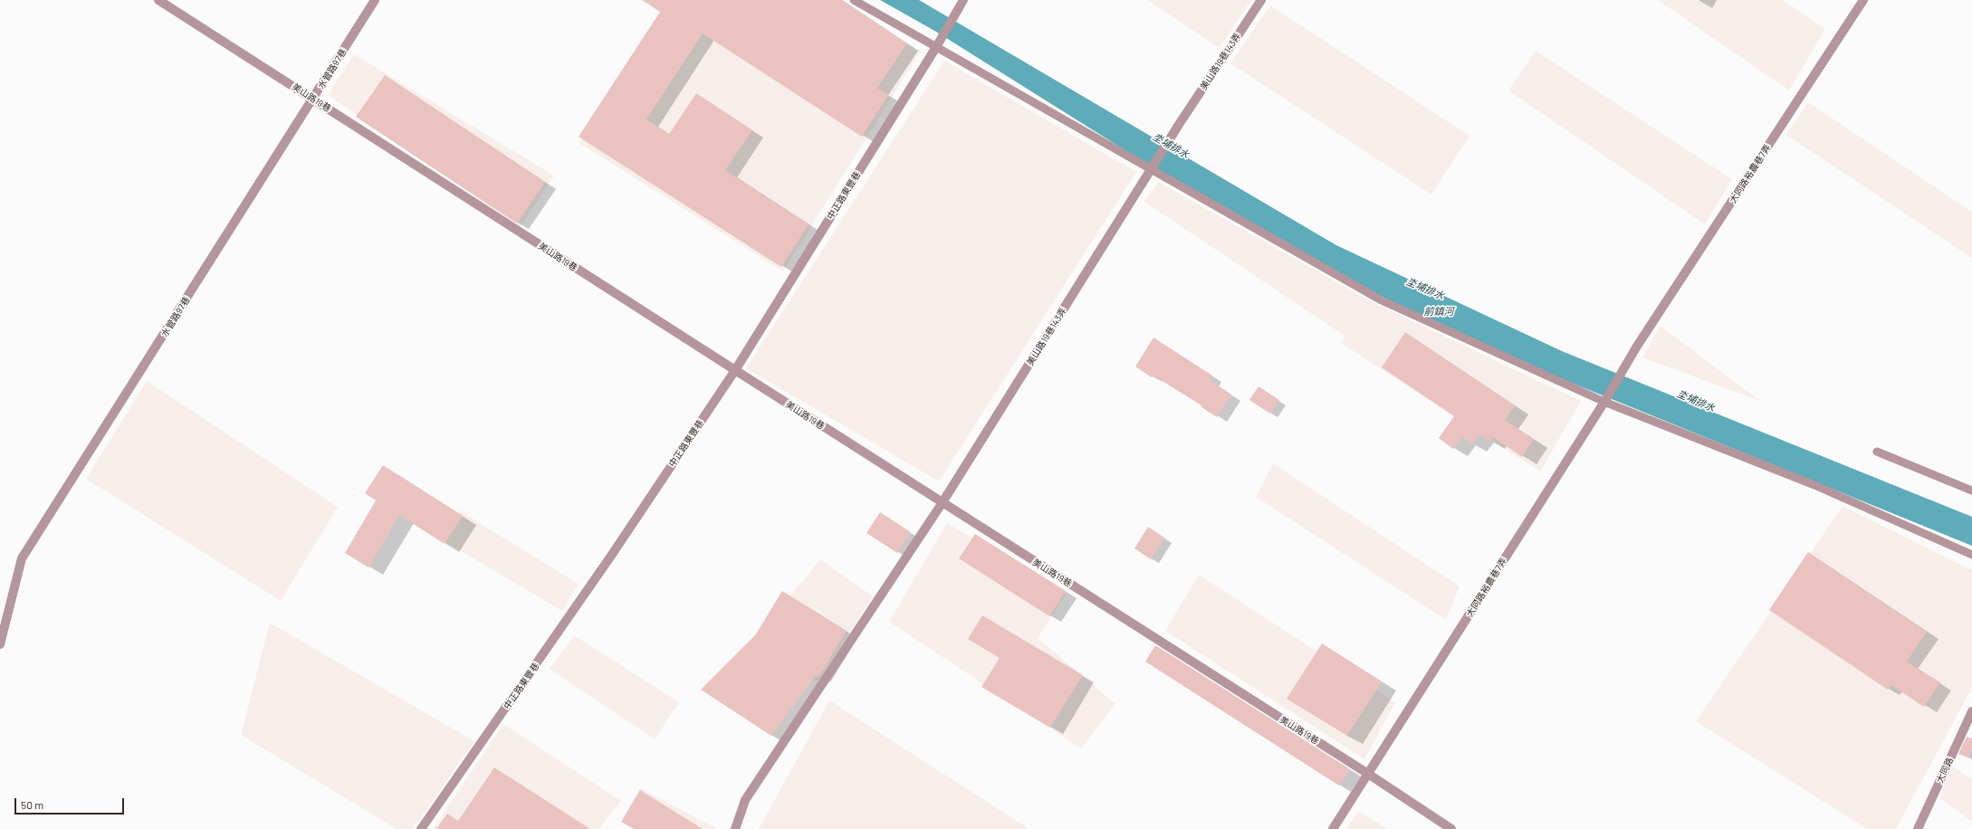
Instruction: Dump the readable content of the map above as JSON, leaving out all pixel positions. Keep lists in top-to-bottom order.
{
  "streets": {
    "street": [
      "美山路19巷143弄",
      "水管路97巷",
      "美山路19巷",
      "大同路裕農巷7弄",
      "中正路東豐巷",
      "大同路"
    ]
  },
  "crossings": [
    ["美山路19巷143弄", "美山路19巷"],
    ["水管路97巷", "美山路19巷"],
    ["美山路19巷", "大同路裕農巷7弄"],
    ["美山路19巷", "中正路東豐巷"]
  ],
  "water": ["坔埔排水", "前鎮河"],
  "scale_bar": "50 m"
}
